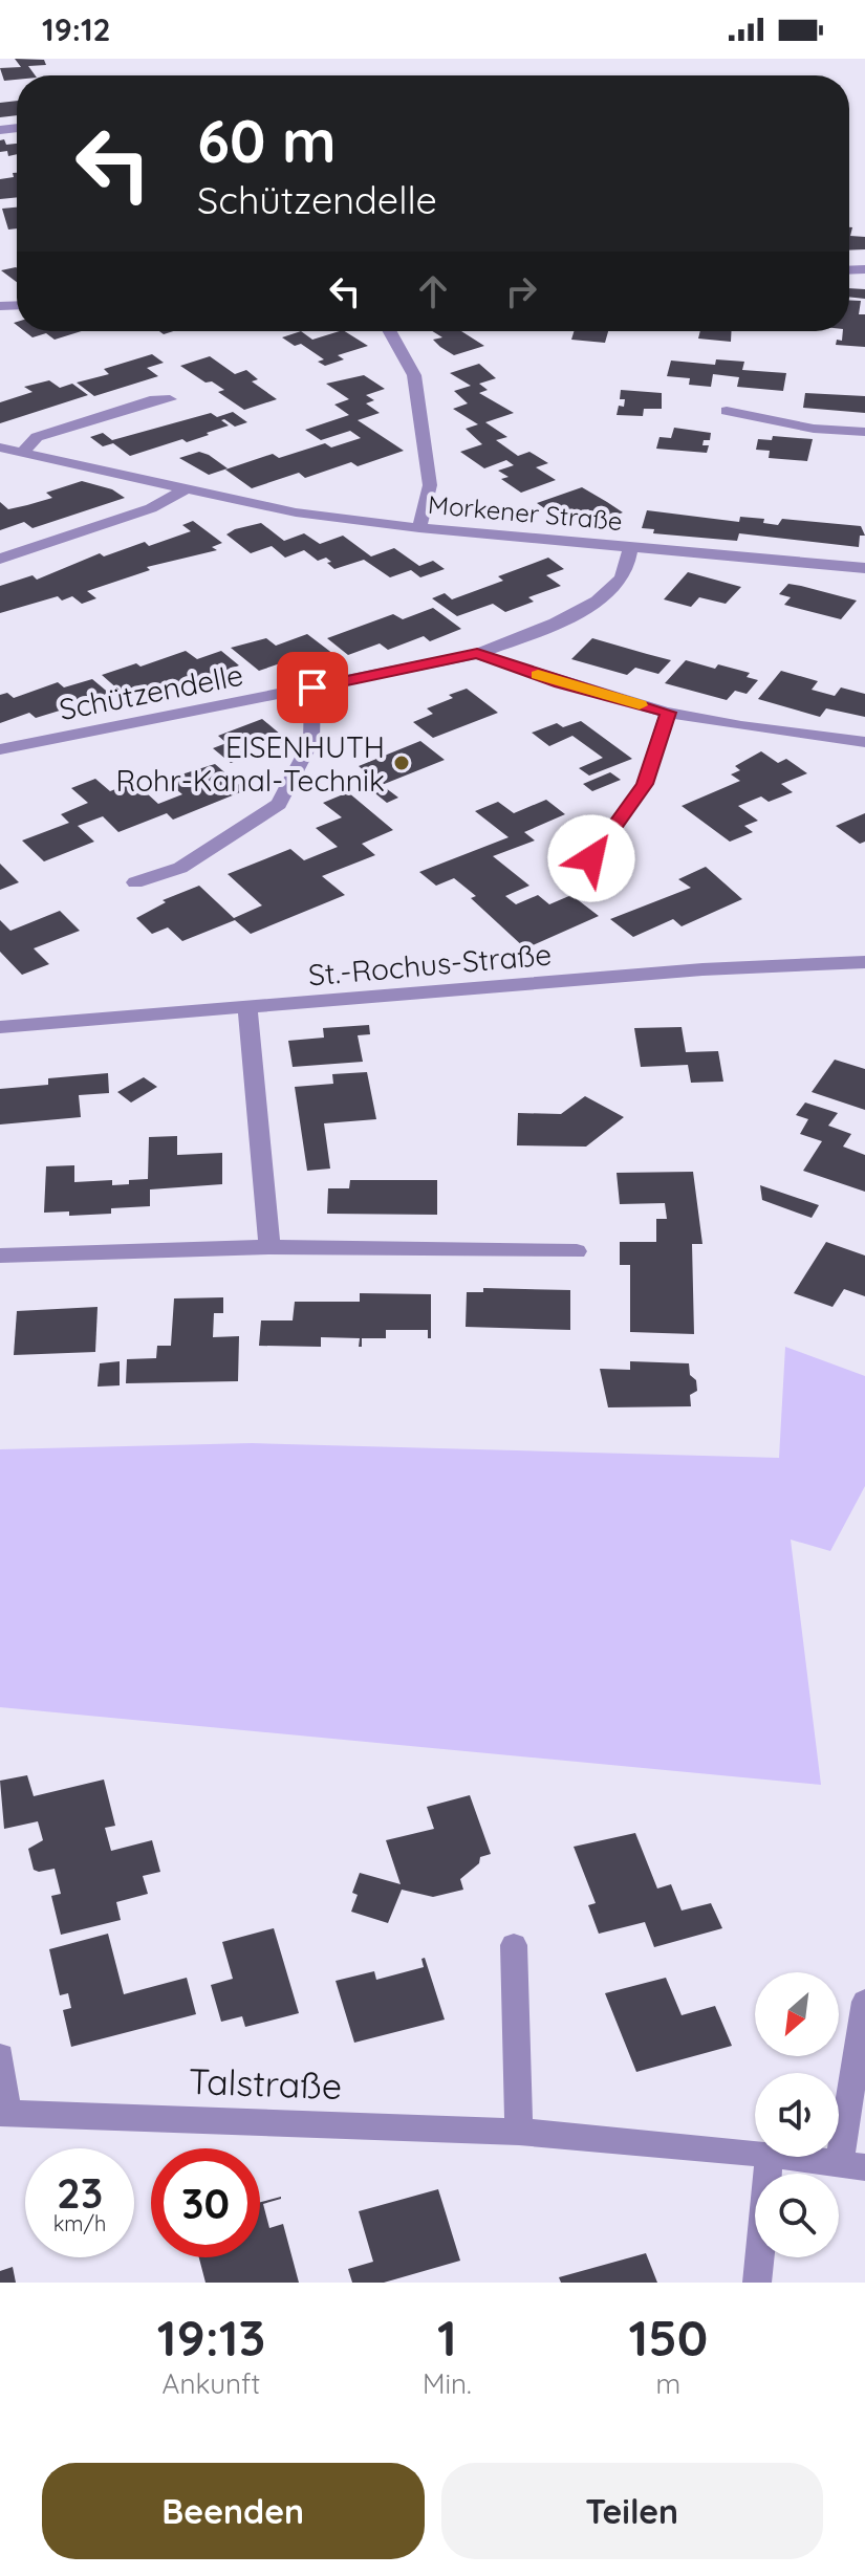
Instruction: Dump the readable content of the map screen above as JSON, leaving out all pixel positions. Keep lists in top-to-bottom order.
{
  "streets": {
    "street": [
      "Morkener Straße",
      "Schützendelle",
      "St.-Rochus-Straße",
      "Talstraße"
    ]
  },
  "crossings": [
    ["Morkener Straße", "Schützendelle"]
  ],
  "places": ["EISENHUTH Rohr-Kanal-Technik"],
  "north": "bottom left",
  "page": {
    "status": "19:12",
    "turn": ["60 m", "Schützendelle"],
    "speed": "23 km/h",
    "limit": "30",
    "eta": [
      "19:13",
      "Ankunft",
      "1",
      "Min.",
      "150",
      "m"
    ],
    "buttons": ["Beenden", "Teilen"]
  }
}
